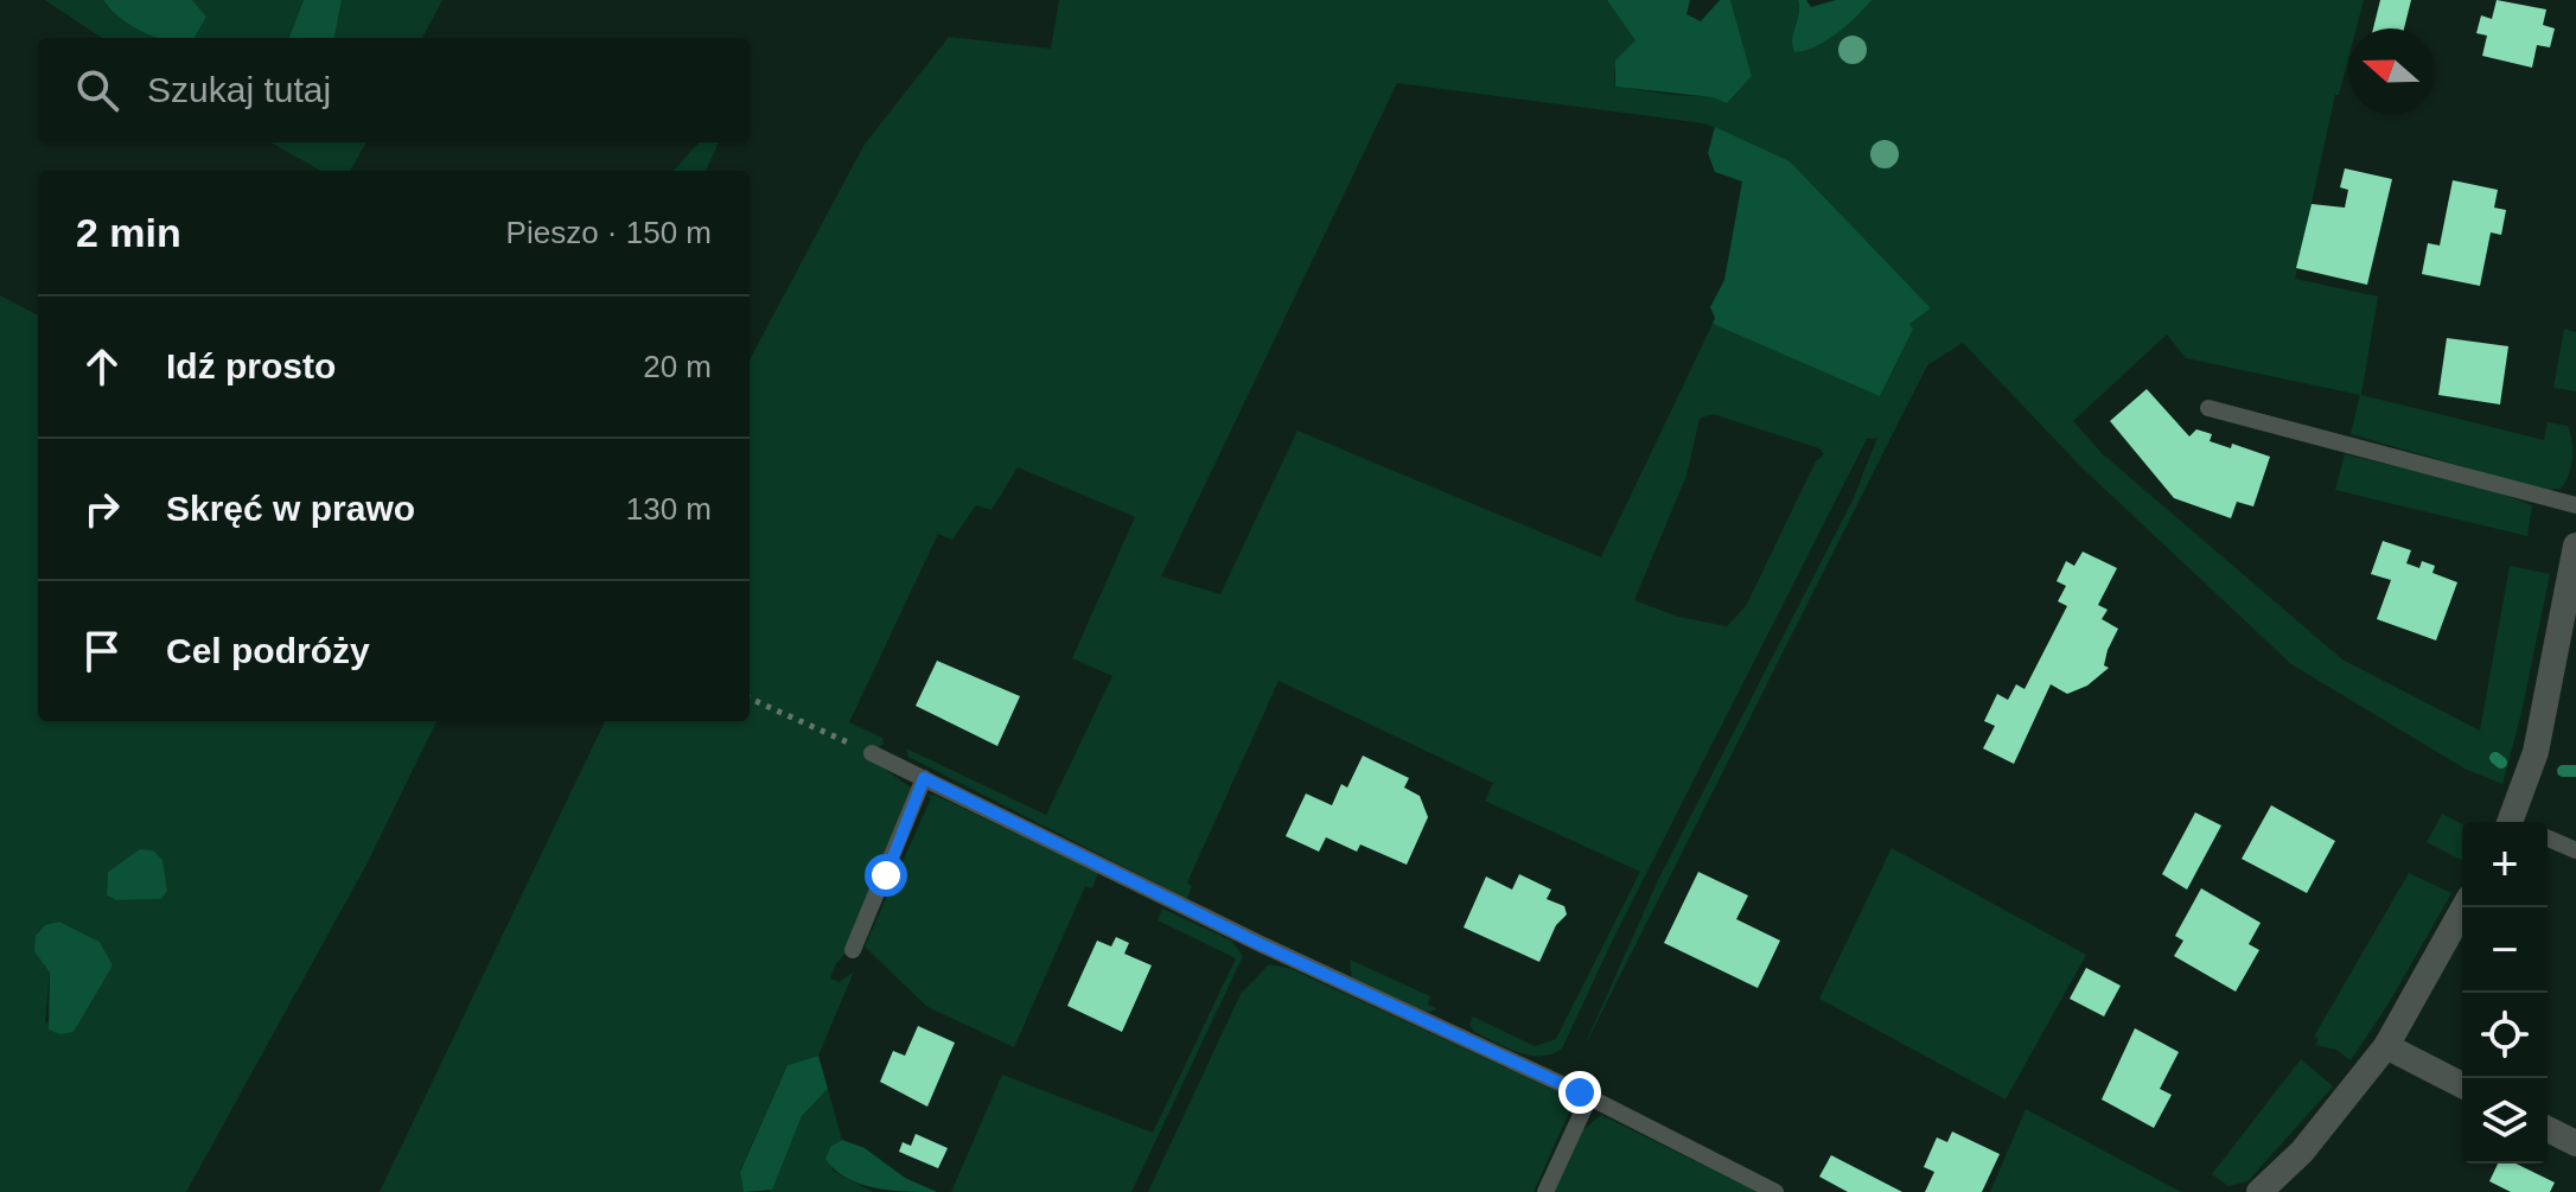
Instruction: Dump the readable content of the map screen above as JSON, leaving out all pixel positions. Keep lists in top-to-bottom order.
{
  "north": "left",
  "page": {
    "search": "Szukaj tutaj",
    "heading": ["2 min", "Pieszo · 150 m"],
    "list": [
      ["Idź prosto", "20 m"],
      ["Skręć w prawo", "130 m"],
      "Cel podróży"
    ],
    "map_buttons": ["+", "−"]
  }
}
